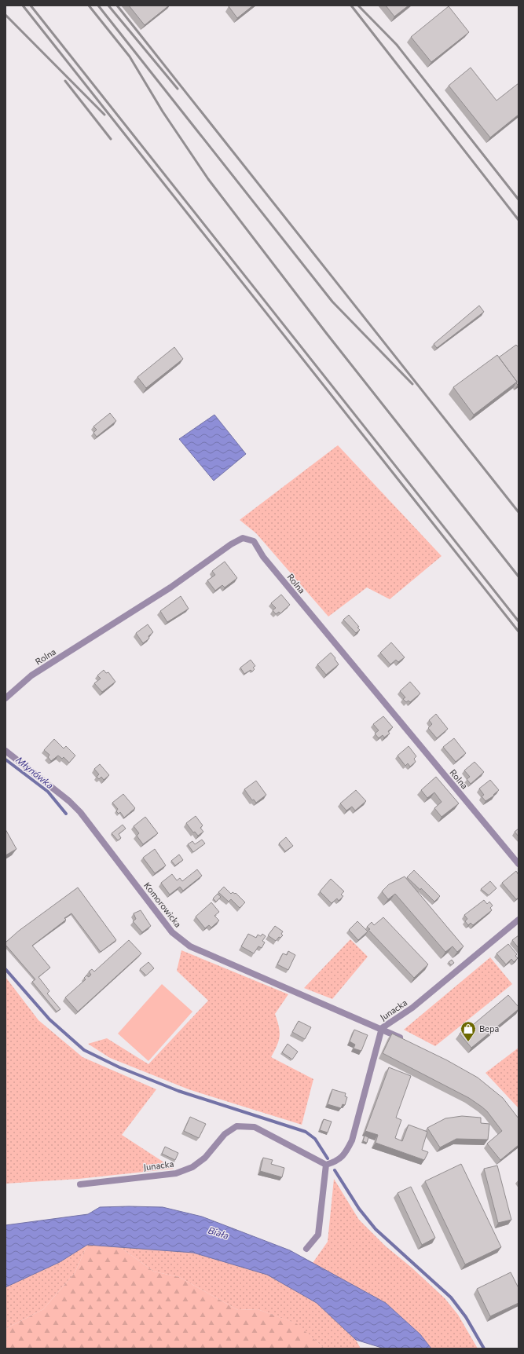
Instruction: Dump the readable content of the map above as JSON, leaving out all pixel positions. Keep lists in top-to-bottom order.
{
  "streets": {
    "street": ["Rolna", "Komorowicka", "Junacka"]
  },
  "crossings": [
    ["Komorowicka", "Junacka"]
  ],
  "water": ["Młynówka", "Biała"],
  "places": {
    "shop": ["Bepa"]
  }
}
